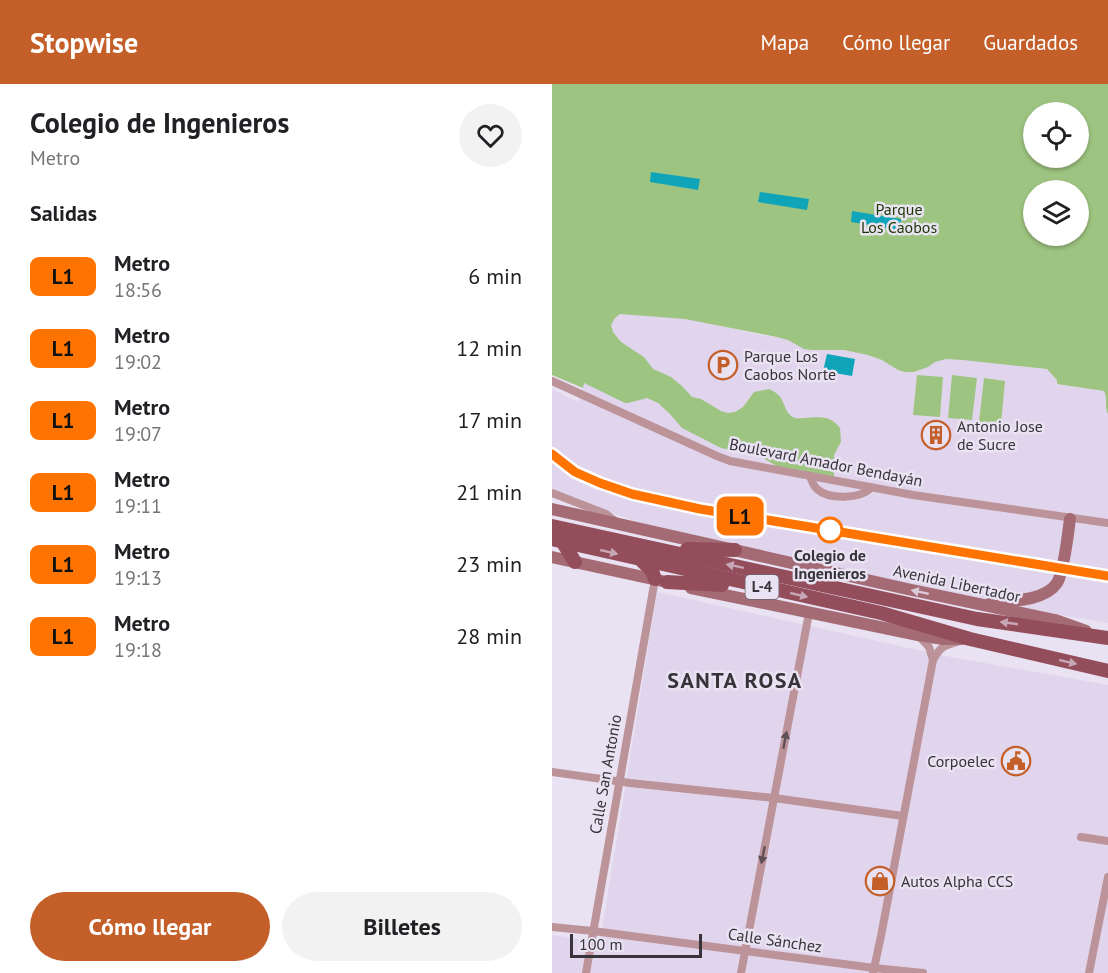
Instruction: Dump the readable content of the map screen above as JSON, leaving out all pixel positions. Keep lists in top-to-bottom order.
{
  "streets": {
    "main road": ["Avenida Libertador", "L-4"],
    "street": ["Boulevard Amador Bendayán", "Calle San Antonio", "Calle Sánchez"]
  },
  "crossings": [
    ["Avenida Libertador", "L-4"],
    ["Avenida Libertador", "Calle San Antonio"],
    ["L-4", "Calle San Antonio"],
    ["Calle San Antonio", "Calle Sánchez"]
  ],
  "districts": ["SANTA ROSA"],
  "parks": ["Parque Los Caobos"],
  "places": {
    "parking": ["Parque Los Caobos Norte"],
    "building": ["Antonio Jose de Sucre"],
    "other": ["Colegio de Ingenieros"],
    "public building": ["Corpoelec"],
    "shop": ["Autos Alpha CCS"]
  },
  "lines": ["metro line L1"],
  "scale_bar": "100 m",
  "page": {
    "header": "Stopwise",
    "nav": ["Mapa", "Cómo llegar", "Guardados"],
    "heading": [
      ["Colegio de Ingenieros", "Metro"],
      "Salidas"
    ],
    "on_map": "L1",
    "list": [
      {
        "mark": "L1",
        "name": "Metro",
        "note": "18:56",
        "value": "6 min"
      },
      {
        "mark": "L1",
        "name": "Metro",
        "note": "19:02",
        "value": "12 min"
      },
      {
        "mark": "L1",
        "name": "Metro",
        "note": "19:07",
        "value": "17 min"
      },
      {
        "mark": "L1",
        "name": "Metro",
        "note": "19:11",
        "value": "21 min"
      },
      {
        "mark": "L1",
        "name": "Metro",
        "note": "19:13",
        "value": "23 min"
      },
      {
        "mark": "L1",
        "name": "Metro",
        "note": "19:18",
        "value": "28 min"
      }
    ],
    "buttons": ["Cómo llegar", "Billetes"],
    "scale": "100 m"
  }
}
